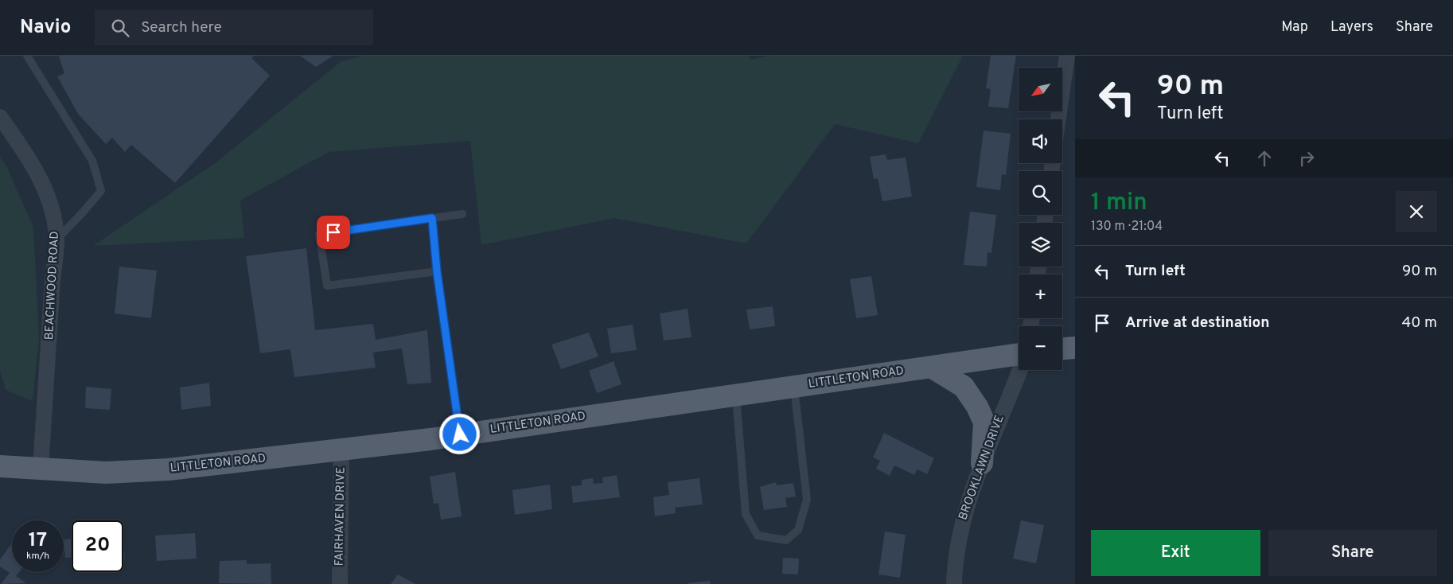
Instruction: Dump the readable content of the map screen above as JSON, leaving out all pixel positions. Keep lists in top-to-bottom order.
{
  "streets": {
    "main road": ["LITTLETON ROAD"],
    "street": ["BEACHWOOD ROAD", "BROOKLAWN DRIVE", "FAIRHAVEN DRIVE"]
  },
  "crossings": [
    ["BEACHWOOD ROAD", "LITTLETON ROAD"],
    ["LITTLETON ROAD", "FAIRHAVEN DRIVE"]
  ],
  "north": "bottom left",
  "page": {
    "header": "Navio",
    "search": "Search here",
    "nav": ["Map", "Layers", "Share"],
    "turn": ["90 m", "Turn left"],
    "map_buttons": ["+", "−"],
    "heading": ["1 min", "130 m · 21:04"],
    "list": [
      {
        "name": "Turn left",
        "value": "90 m"
      },
      {
        "name": "Arrive at destination",
        "value": "40 m"
      }
    ],
    "speed": "17 km/h",
    "limit": "20",
    "buttons": ["Exit", "Share"]
  }
}
